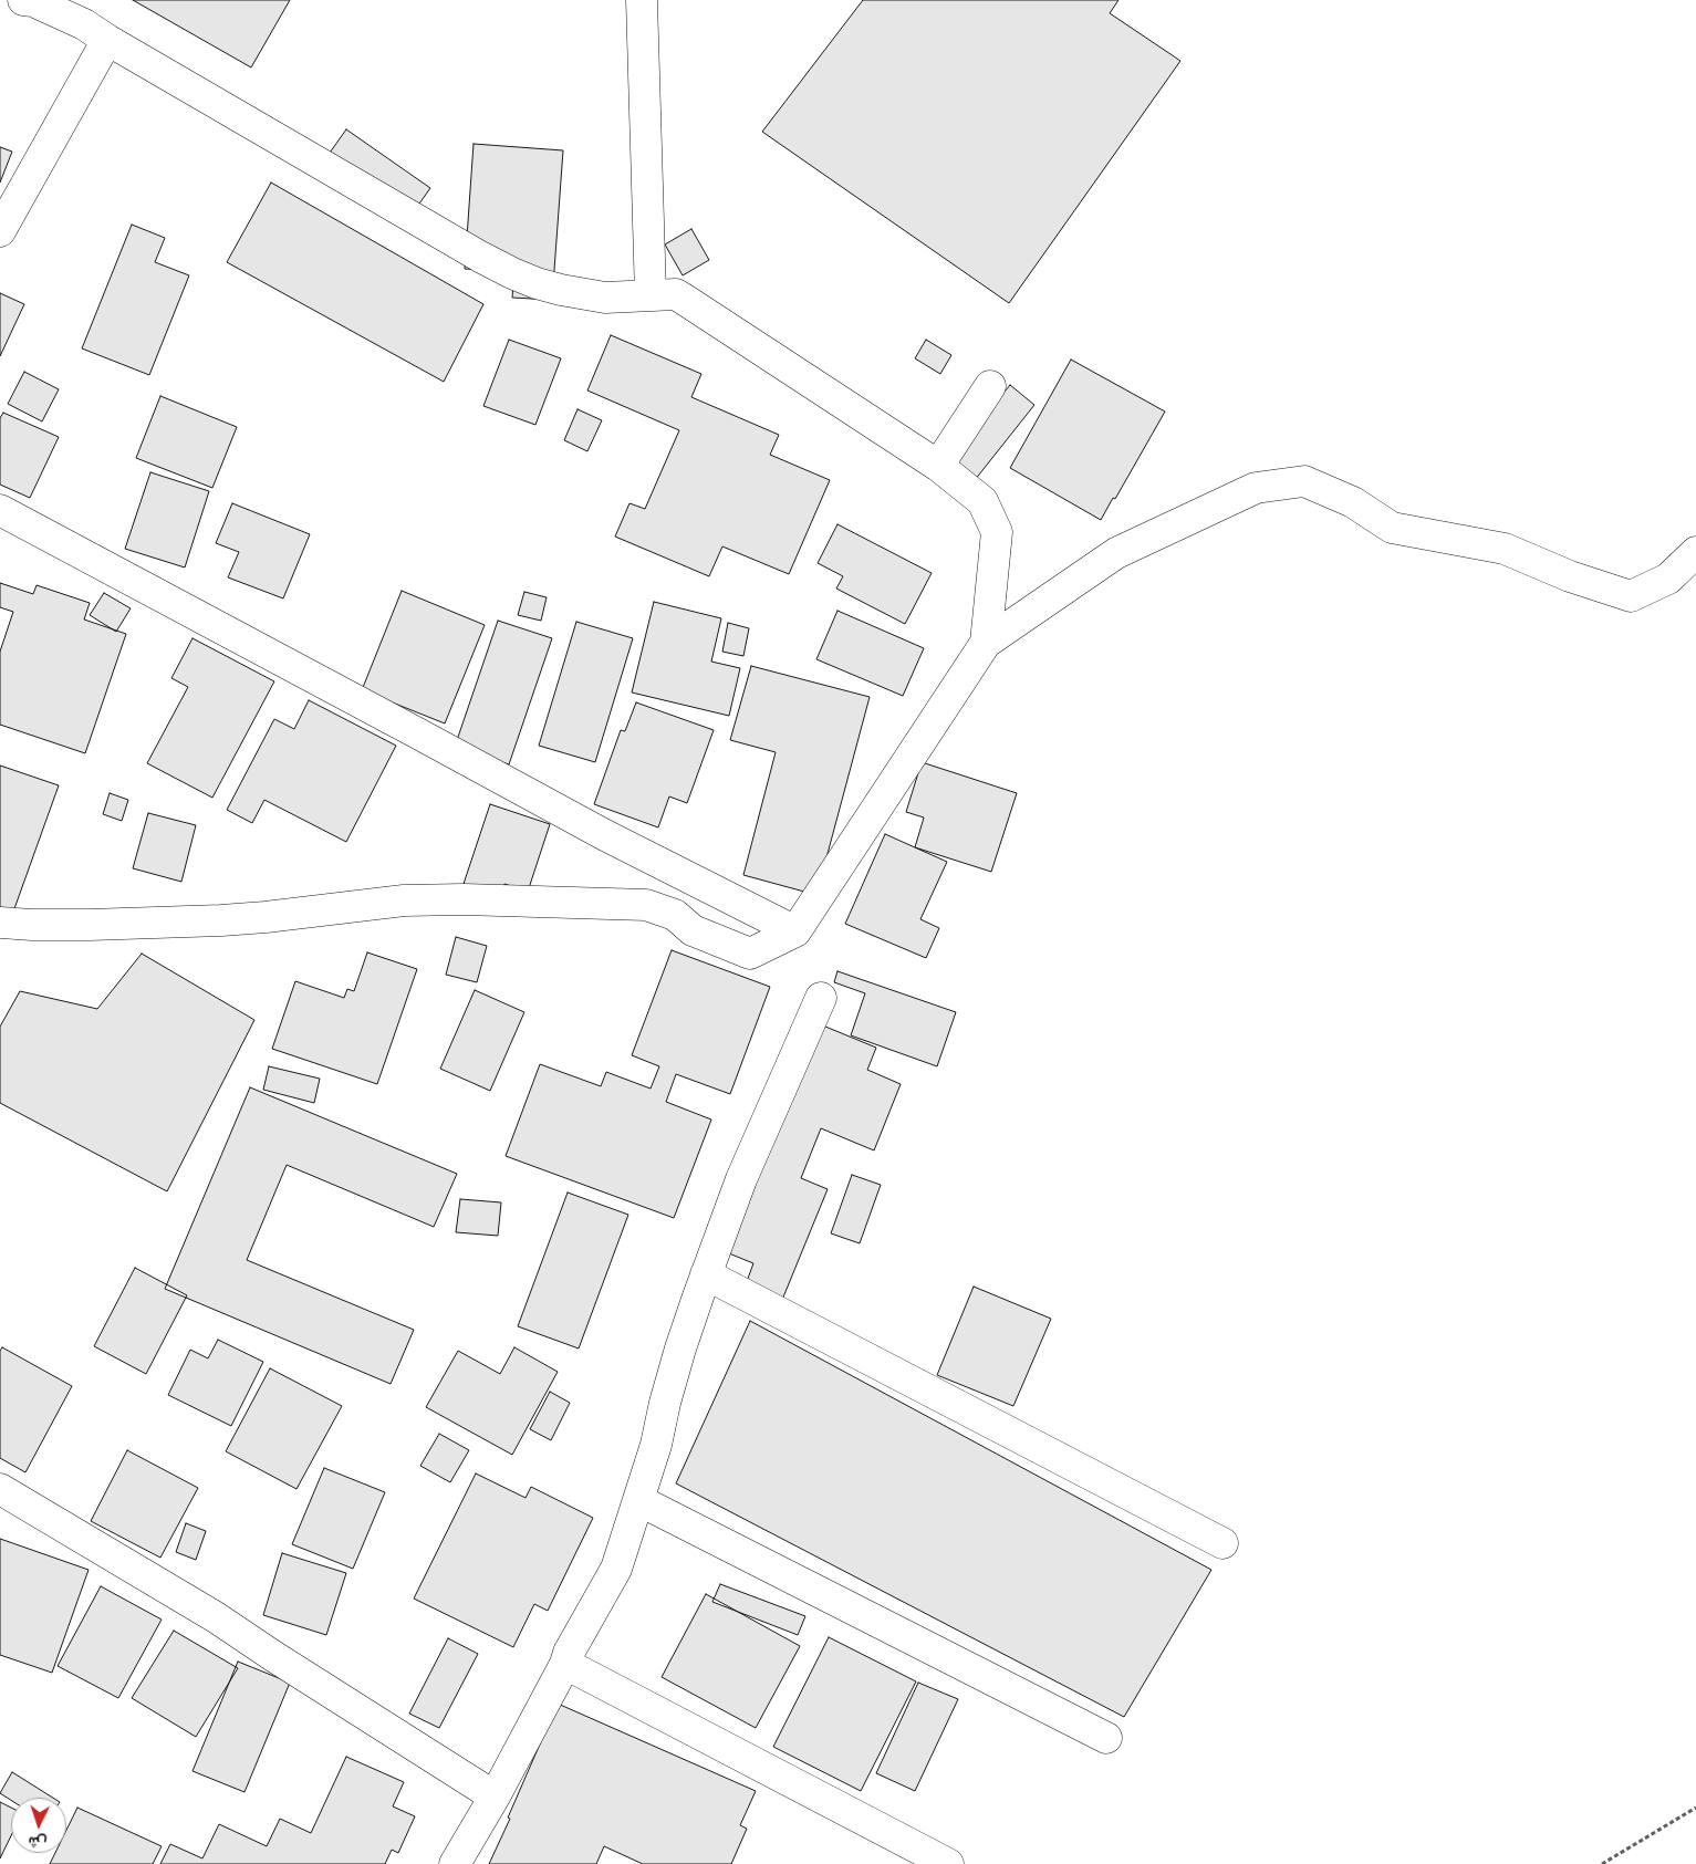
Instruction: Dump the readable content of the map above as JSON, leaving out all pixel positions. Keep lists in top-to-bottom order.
{
  "north": "bottom"
}
